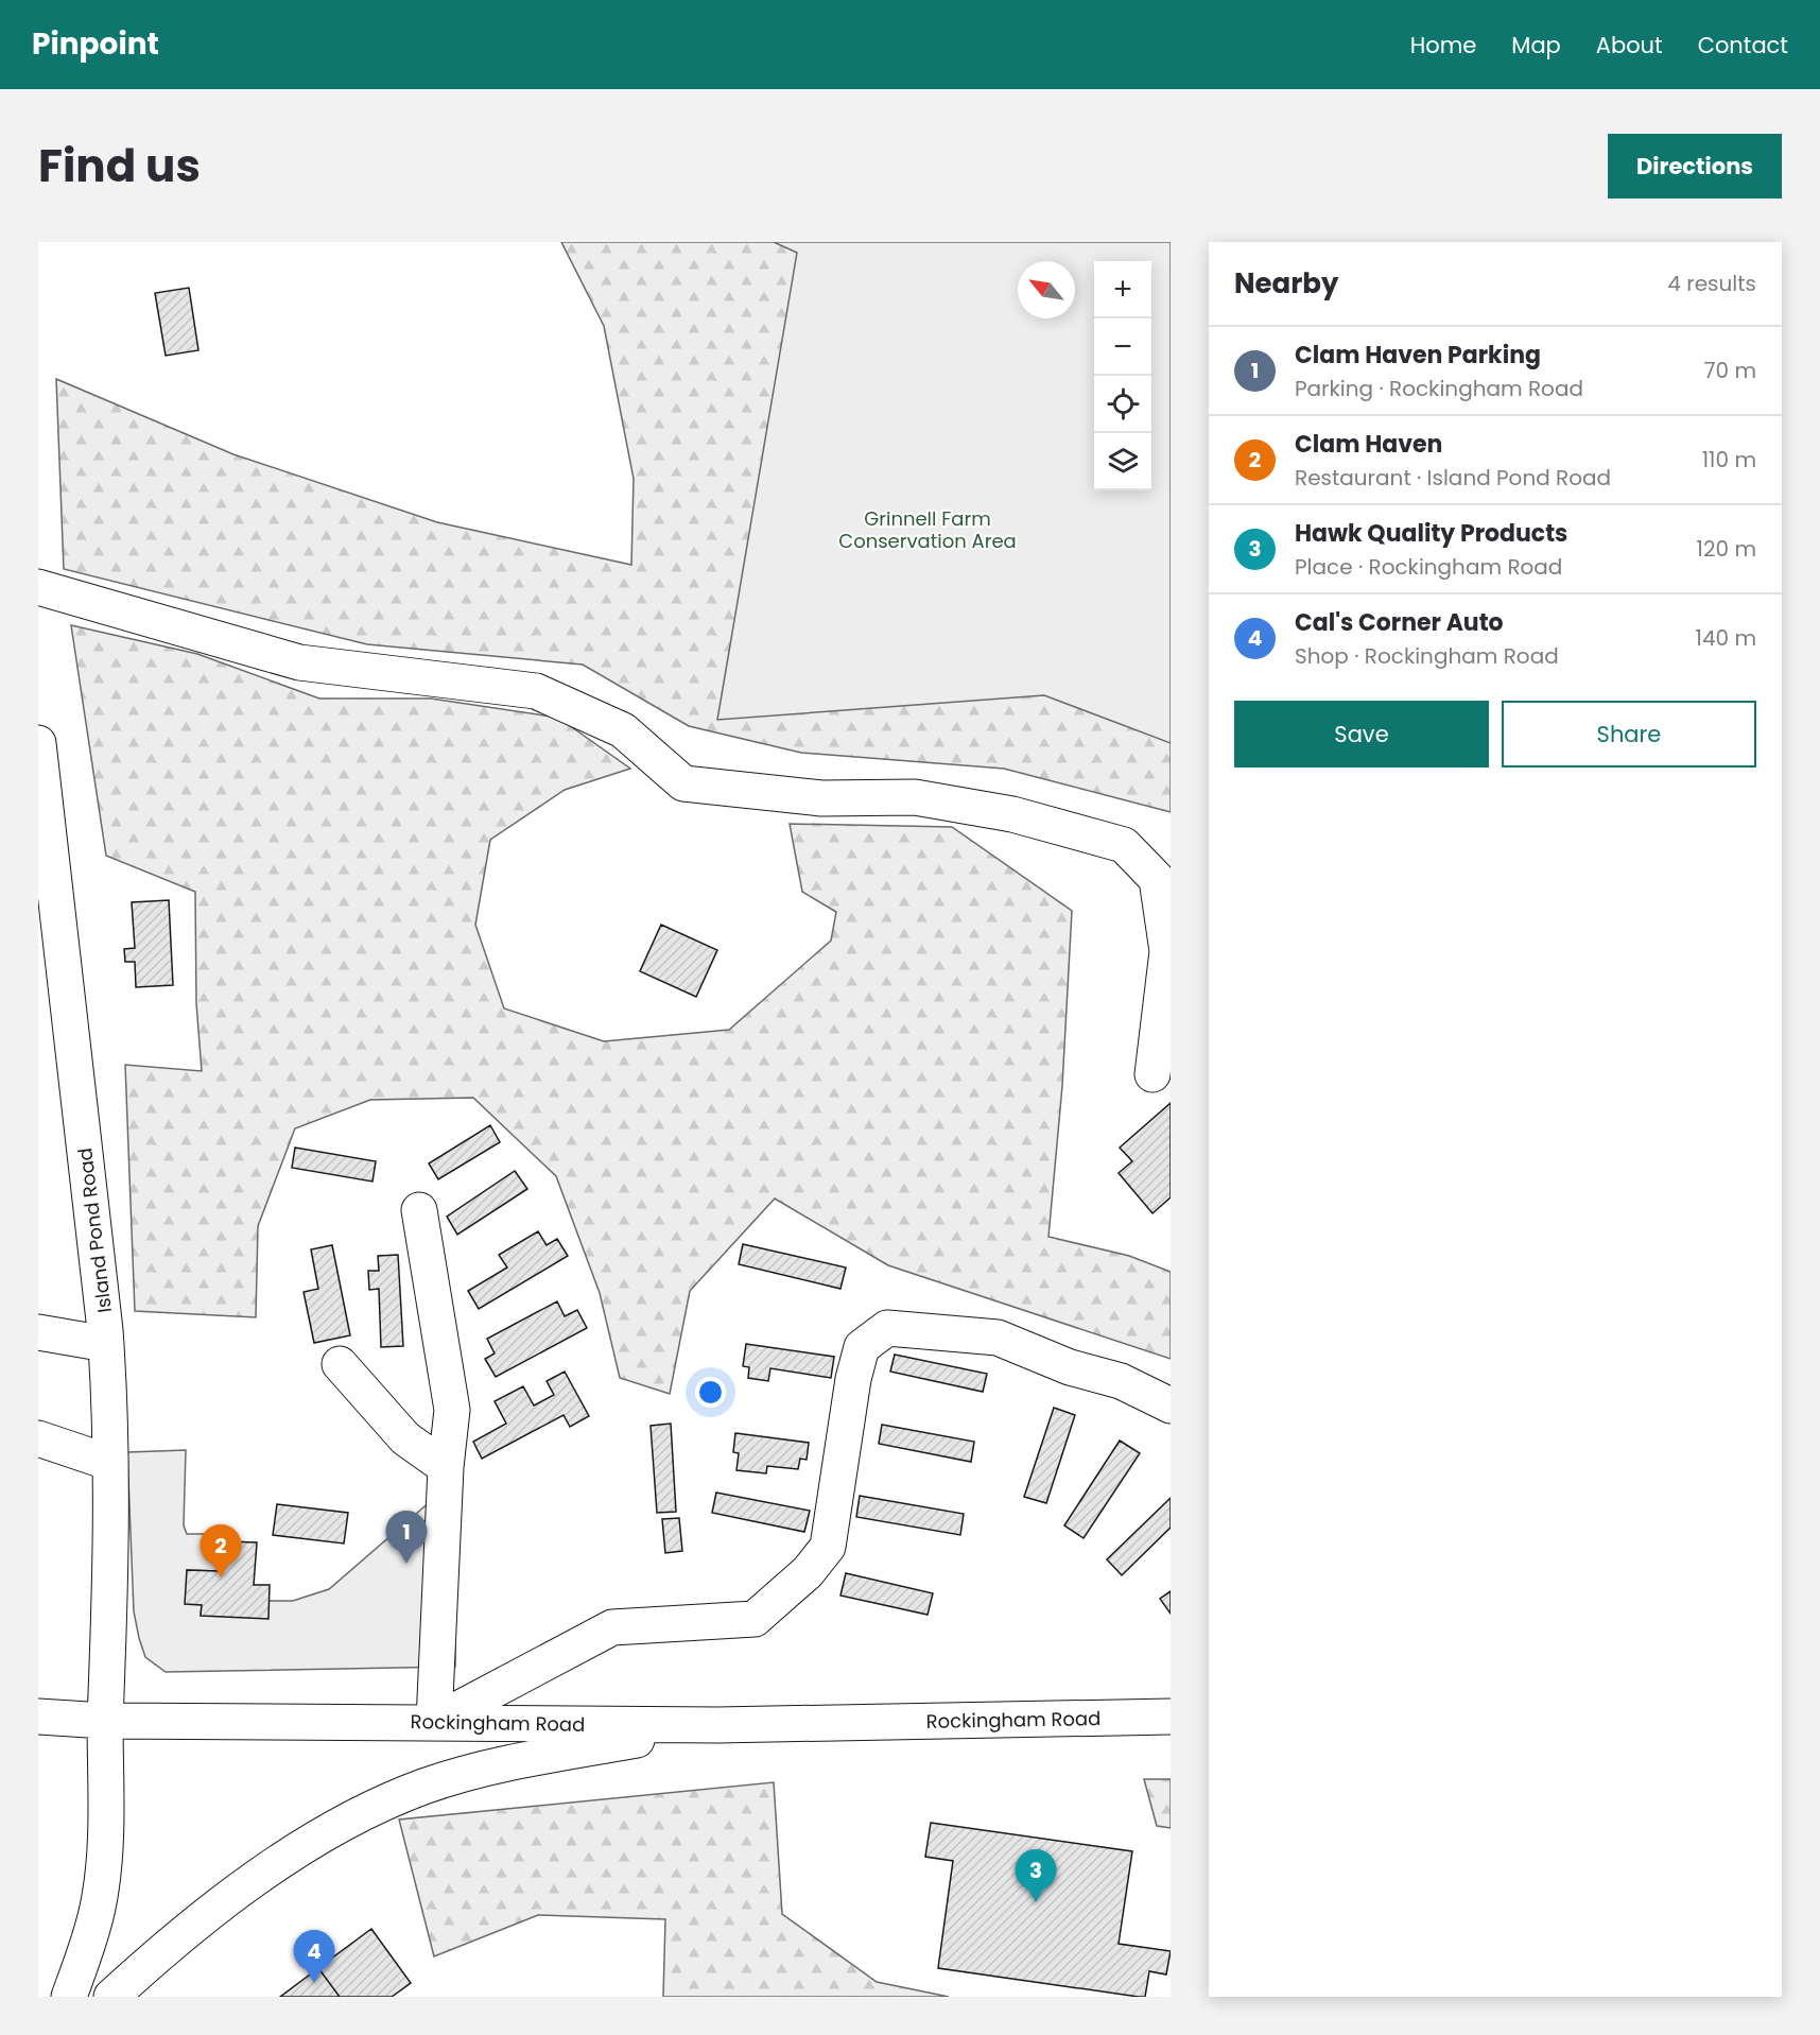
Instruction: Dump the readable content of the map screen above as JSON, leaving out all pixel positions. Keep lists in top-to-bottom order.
{
  "streets": {
    "main road": ["Island Pond Road", "Rockingham Road"]
  },
  "crossings": [
    ["Island Pond Road", "Rockingham Road"]
  ],
  "parks": ["Grinnell Farm Conservation Area"],
  "north": "top left",
  "page": {
    "header": "Pinpoint",
    "nav": [
      "Home",
      "Map",
      "About",
      "Contact"
    ],
    "title": "Find us",
    "buttons": [
      "Directions",
      ["Save", "Share"]
    ],
    "heading": ["Nearby", "4 results"],
    "map_buttons": ["+", "−"],
    "list": [
      {
        "mark": "1",
        "name": "Clam Haven Parking",
        "note": "Parking · Rockingham Road",
        "value": "70 m"
      },
      {
        "mark": "2",
        "name": "Clam Haven",
        "note": "Restaurant · Island Pond Road",
        "value": "110 m"
      },
      {
        "mark": "3",
        "name": "Hawk Quality Products",
        "note": "Place · Rockingham Road",
        "value": "120 m"
      },
      {
        "mark": "4",
        "name": "Cal's Corner Auto",
        "note": "Shop · Rockingham Road",
        "value": "140 m"
      }
    ],
    "pins": [
      "1",
      "2",
      "3",
      "4"
    ]
  }
}
